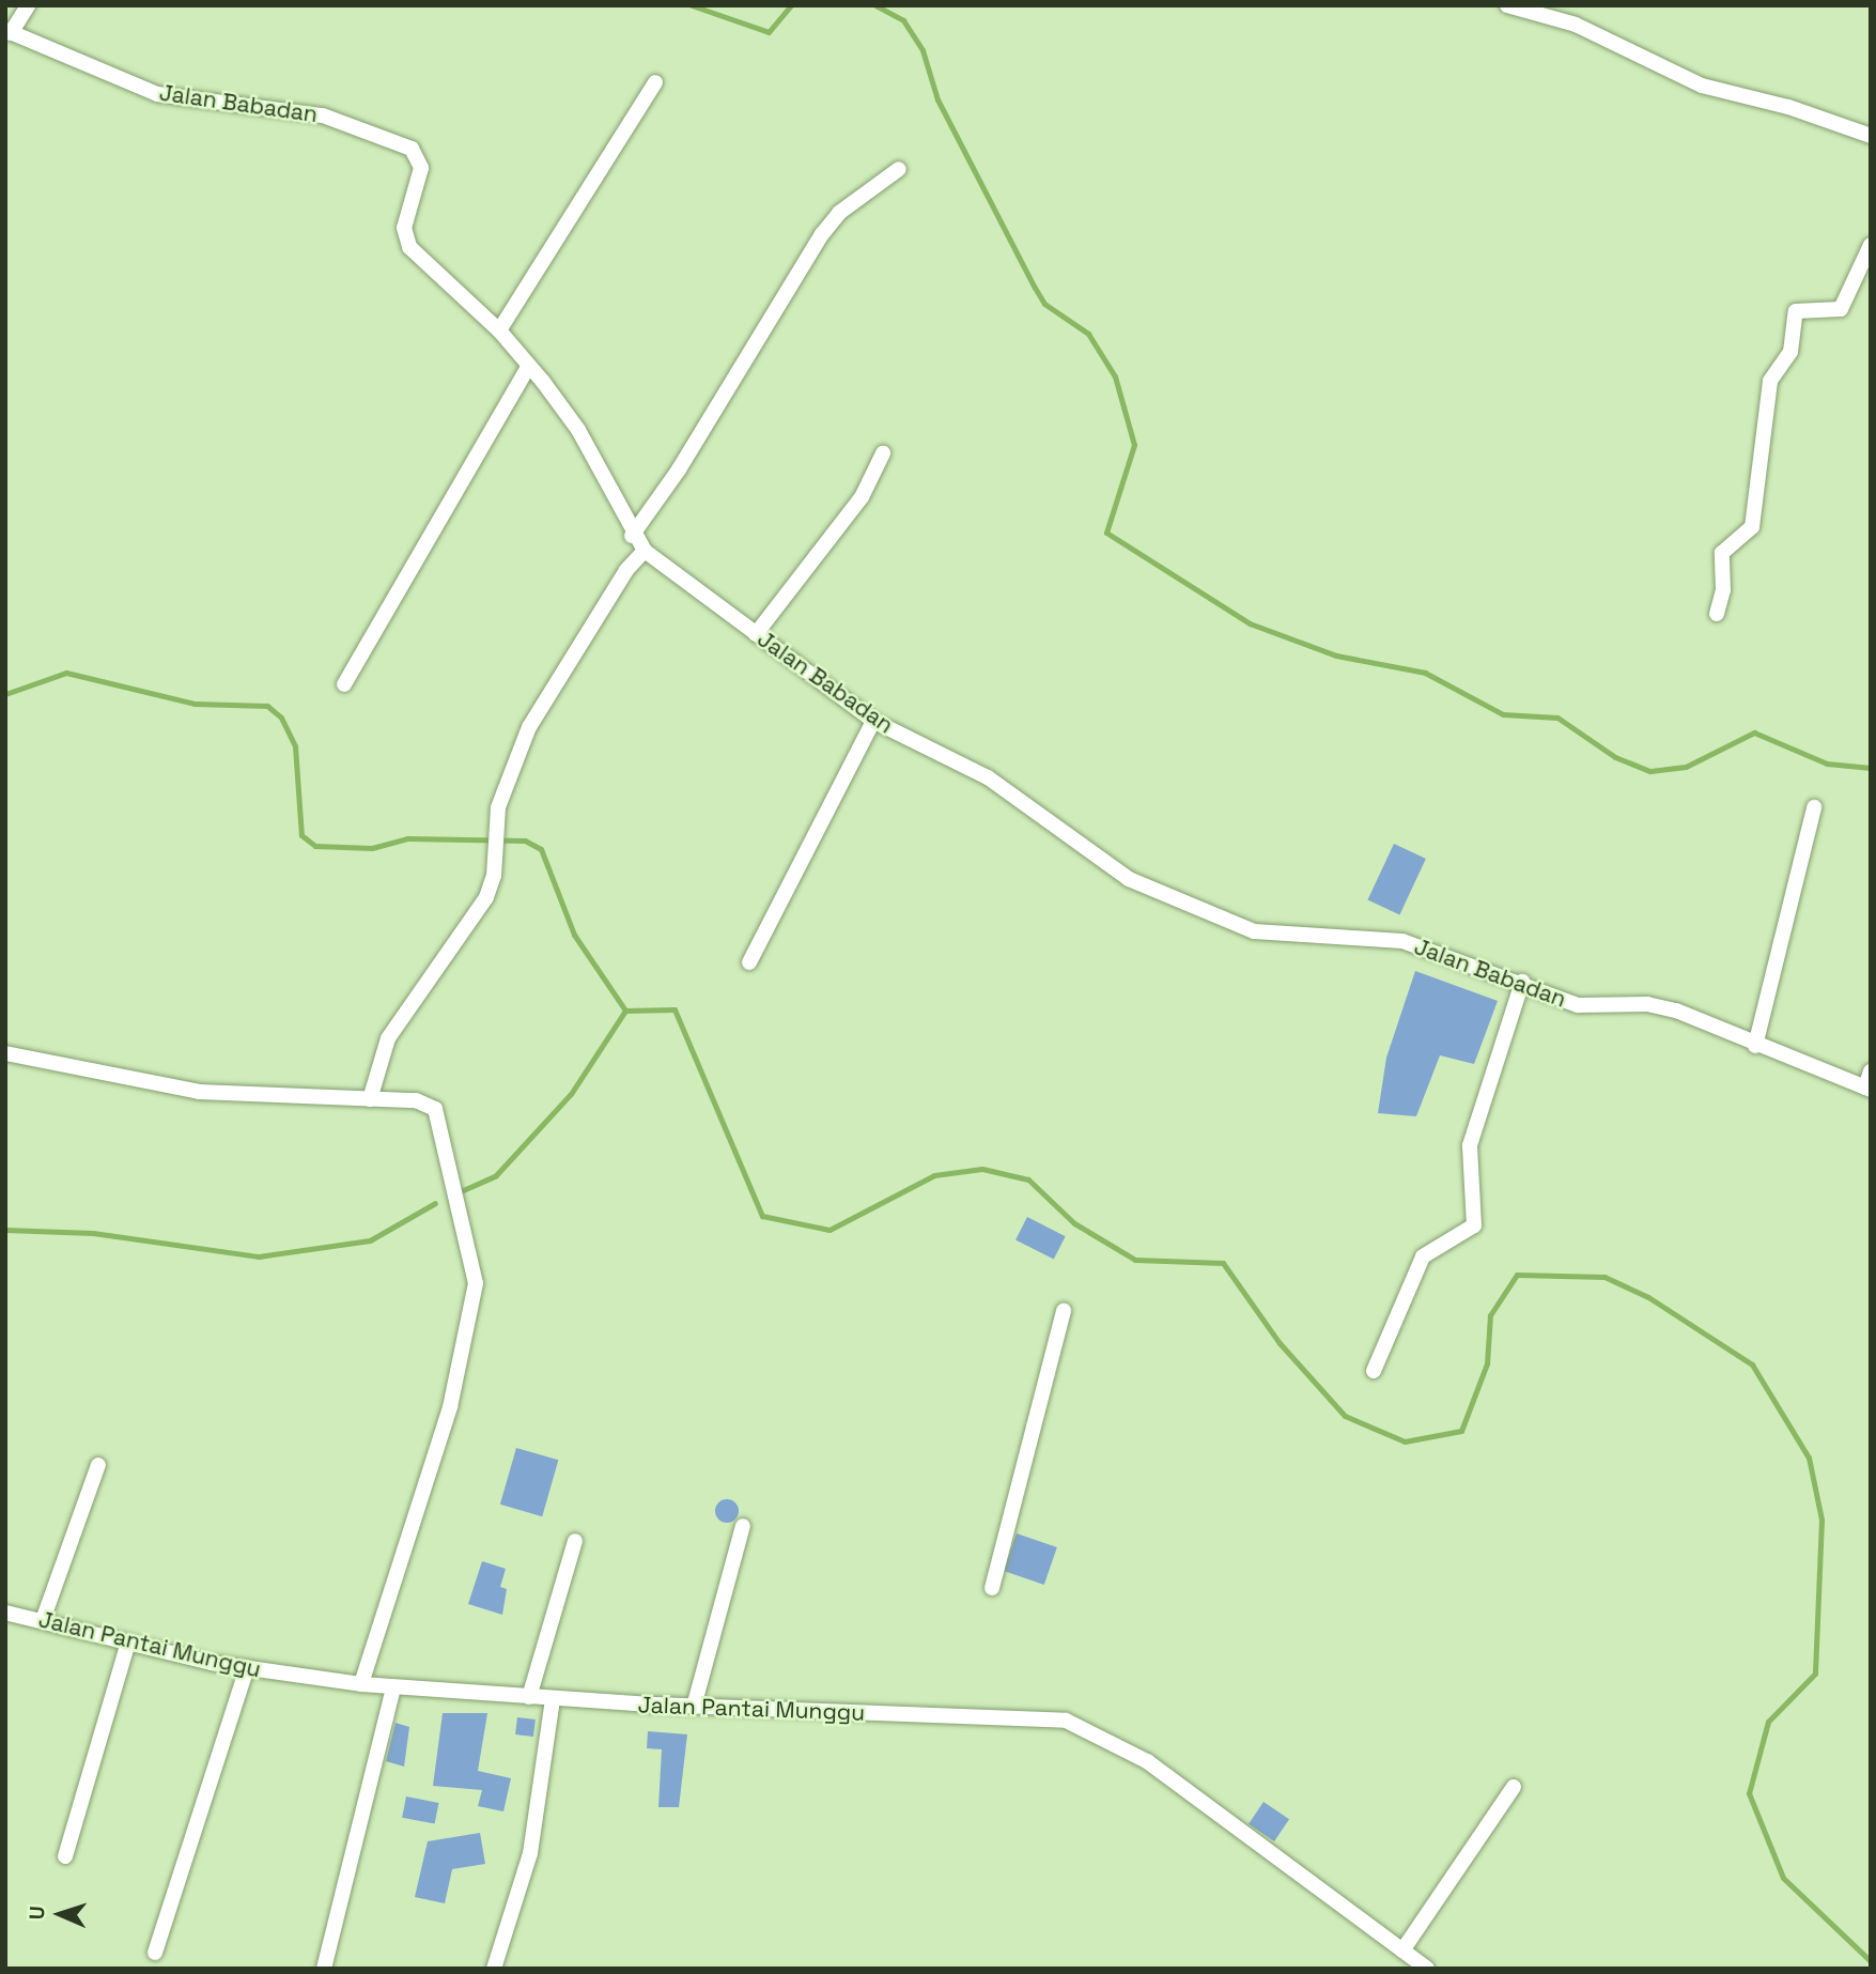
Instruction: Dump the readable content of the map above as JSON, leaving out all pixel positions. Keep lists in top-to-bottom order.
{
  "streets": {
    "street": ["Jalan Babadan", "Jalan Pantai Munggu"]
  },
  "north": "left"
}
